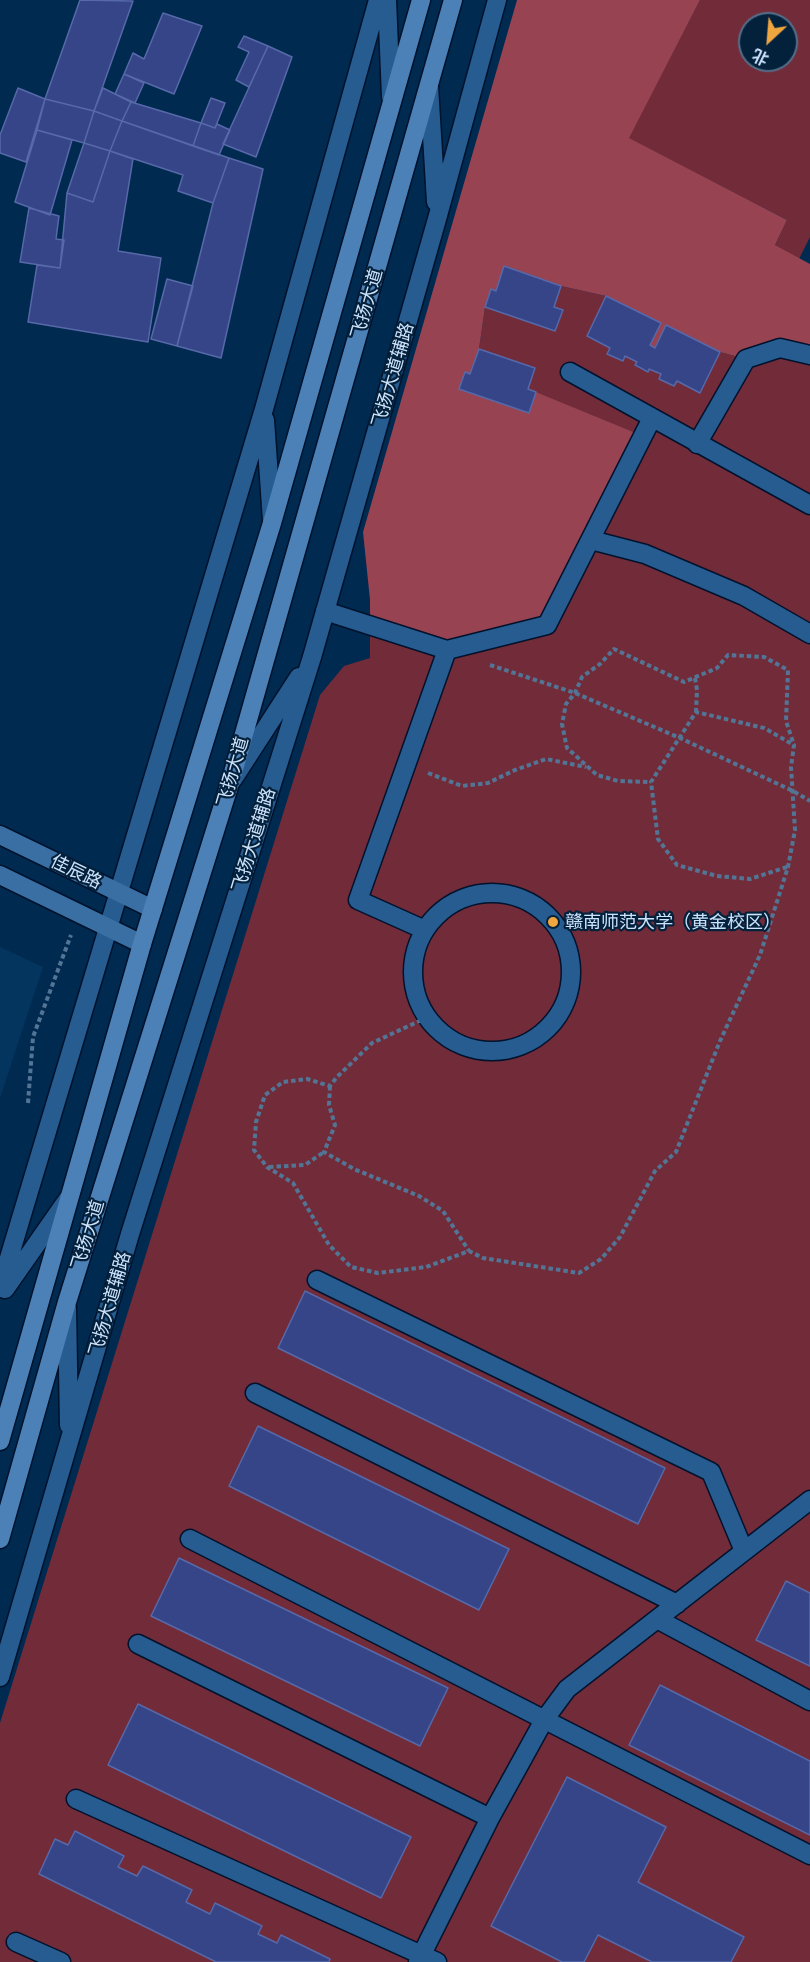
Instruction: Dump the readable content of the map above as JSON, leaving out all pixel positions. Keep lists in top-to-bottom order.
{
  "streets": {
    "main road": ["飞扬大道", "佳辰路"],
    "street": ["飞扬大道辅路"]
  },
  "crossings": [
    ["飞扬大道", "佳辰路"]
  ],
  "places": ["赣南师范大学（黄金校区）"],
  "north": "bottom left"
}
